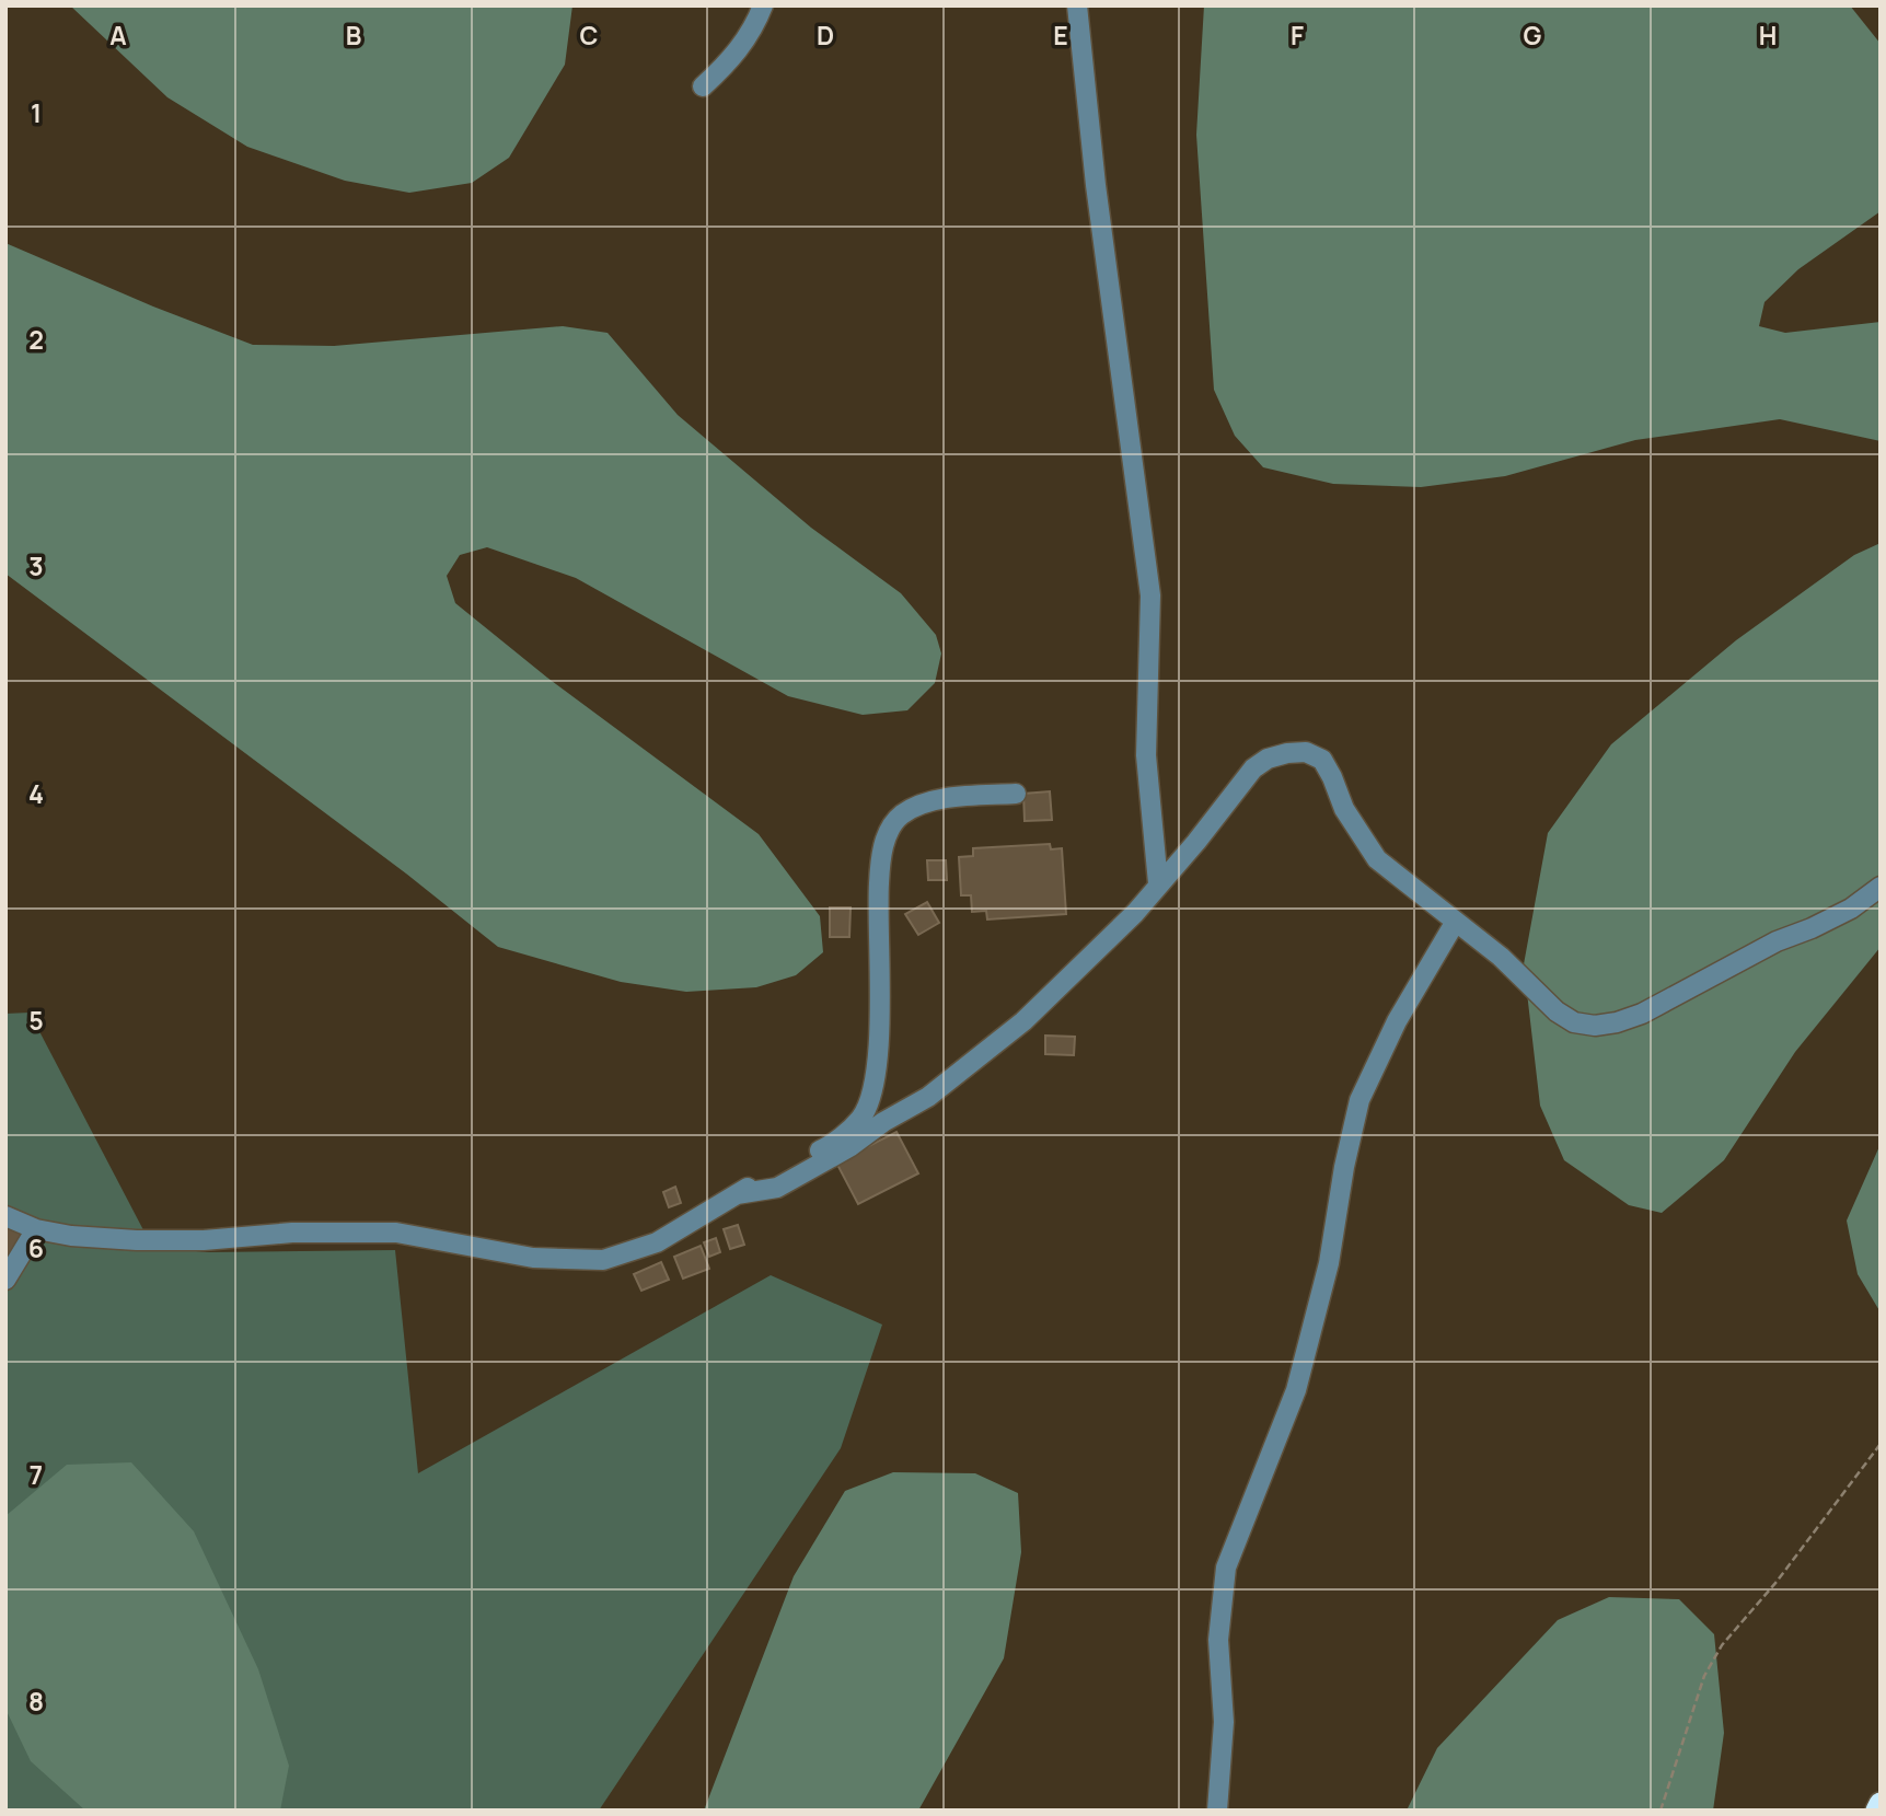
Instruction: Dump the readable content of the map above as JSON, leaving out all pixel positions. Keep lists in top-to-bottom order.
{
  "grid": {
    "columns": [
      "A",
      "B",
      "C",
      "D",
      "E",
      "F",
      "G",
      "H"
    ],
    "rows": [
      "1",
      "2",
      "3",
      "4",
      "5",
      "6",
      "7",
      "8"
    ]
  }
}
